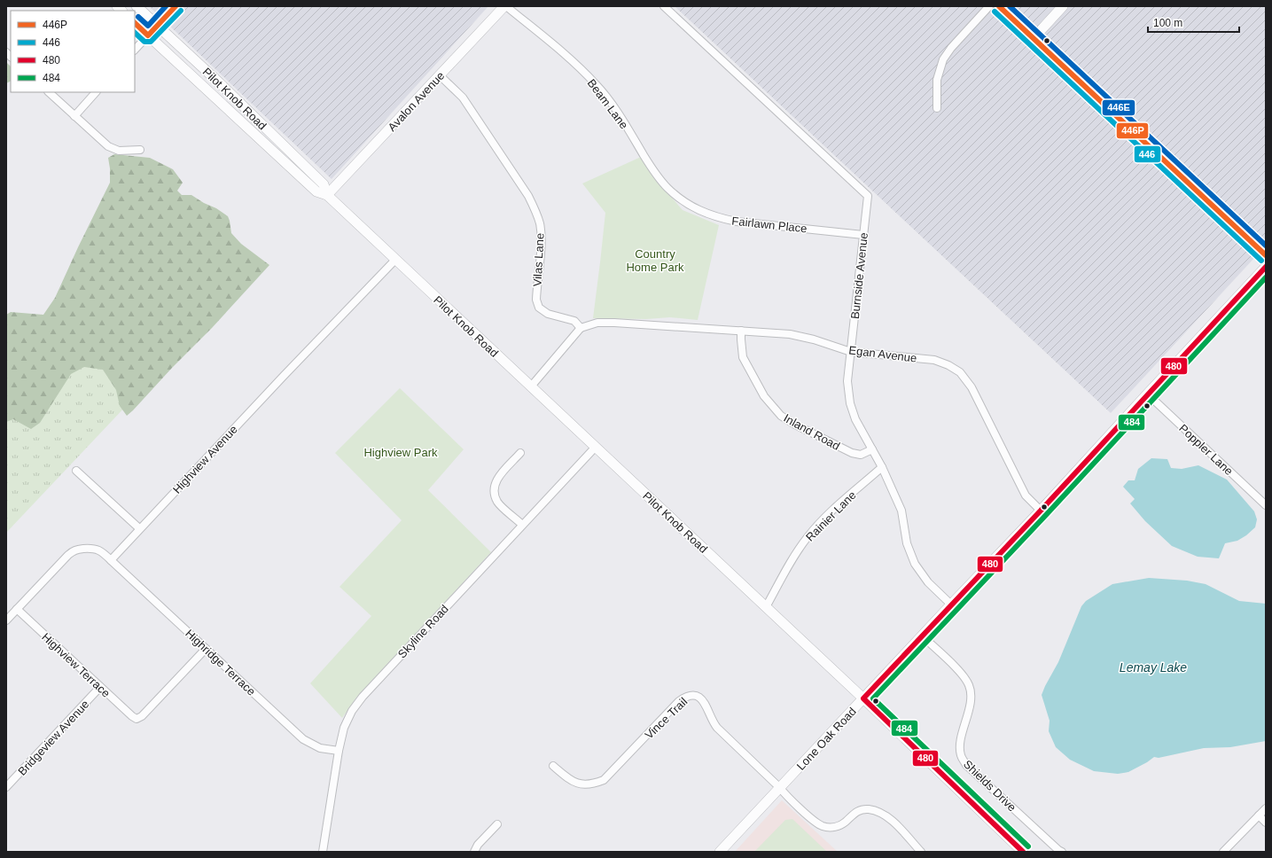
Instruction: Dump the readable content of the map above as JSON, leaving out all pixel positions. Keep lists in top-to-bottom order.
{
  "streets": {
    "main road": ["Pilot Knob Road", "Avalon Avenue", "Lone Oak Road"],
    "street": [
      "Beam Lane",
      "Fairlawn Place",
      "Vilas Lane",
      "Burnside Avenue",
      "Egan Avenue",
      "Inland Road",
      "Poppler Lane",
      "Highview Avenue",
      "Rainier Lane",
      "Skyline Road",
      "Highridge Terrace",
      "Highview Terrace",
      "Vince Trail",
      "Bridgeview Avenue",
      "Shields Drive"
    ]
  },
  "crossings": [
    ["Pilot Knob Road", "Avalon Avenue"],
    ["Pilot Knob Road", "Highview Avenue"],
    ["Pilot Knob Road", "Rainier Lane"],
    ["Pilot Knob Road", "Skyline Road"],
    ["Pilot Knob Road", "Lone Oak Road"],
    ["Avalon Avenue", "Beam Lane"],
    ["Avalon Avenue", "Vilas Lane"],
    ["Beam Lane", "Fairlawn Place"],
    ["Fairlawn Place", "Burnside Avenue"],
    ["Vilas Lane", "Egan Avenue"],
    ["Burnside Avenue", "Egan Avenue"],
    ["Burnside Avenue", "Inland Road"],
    ["Burnside Avenue", "Rainier Lane"],
    ["Burnside Avenue", "Lone Oak Road"],
    ["Egan Avenue", "Inland Road"],
    ["Egan Avenue", "Lone Oak Road"],
    ["Poppler Lane", "Lone Oak Road"],
    ["Highview Avenue", "Highridge Terrace"],
    ["Skyline Road", "Highridge Terrace"],
    ["Highridge Terrace", "Highview Terrace"],
    ["Highview Terrace", "Bridgeview Avenue"],
    ["Vince Trail", "Lone Oak Road"],
    ["Lone Oak Road", "Shields Drive"]
  ],
  "water": ["Lemay Lake"],
  "parks": ["Country Home Park", "Highview Park"],
  "lines": [
    "transit line 446P",
    "transit line 446E",
    "transit line 446",
    "transit line 480",
    "transit line 484"
  ],
  "legend": [
    "446P",
    "446",
    "480",
    "484"
  ],
  "scale_bar": "100 m"
}
